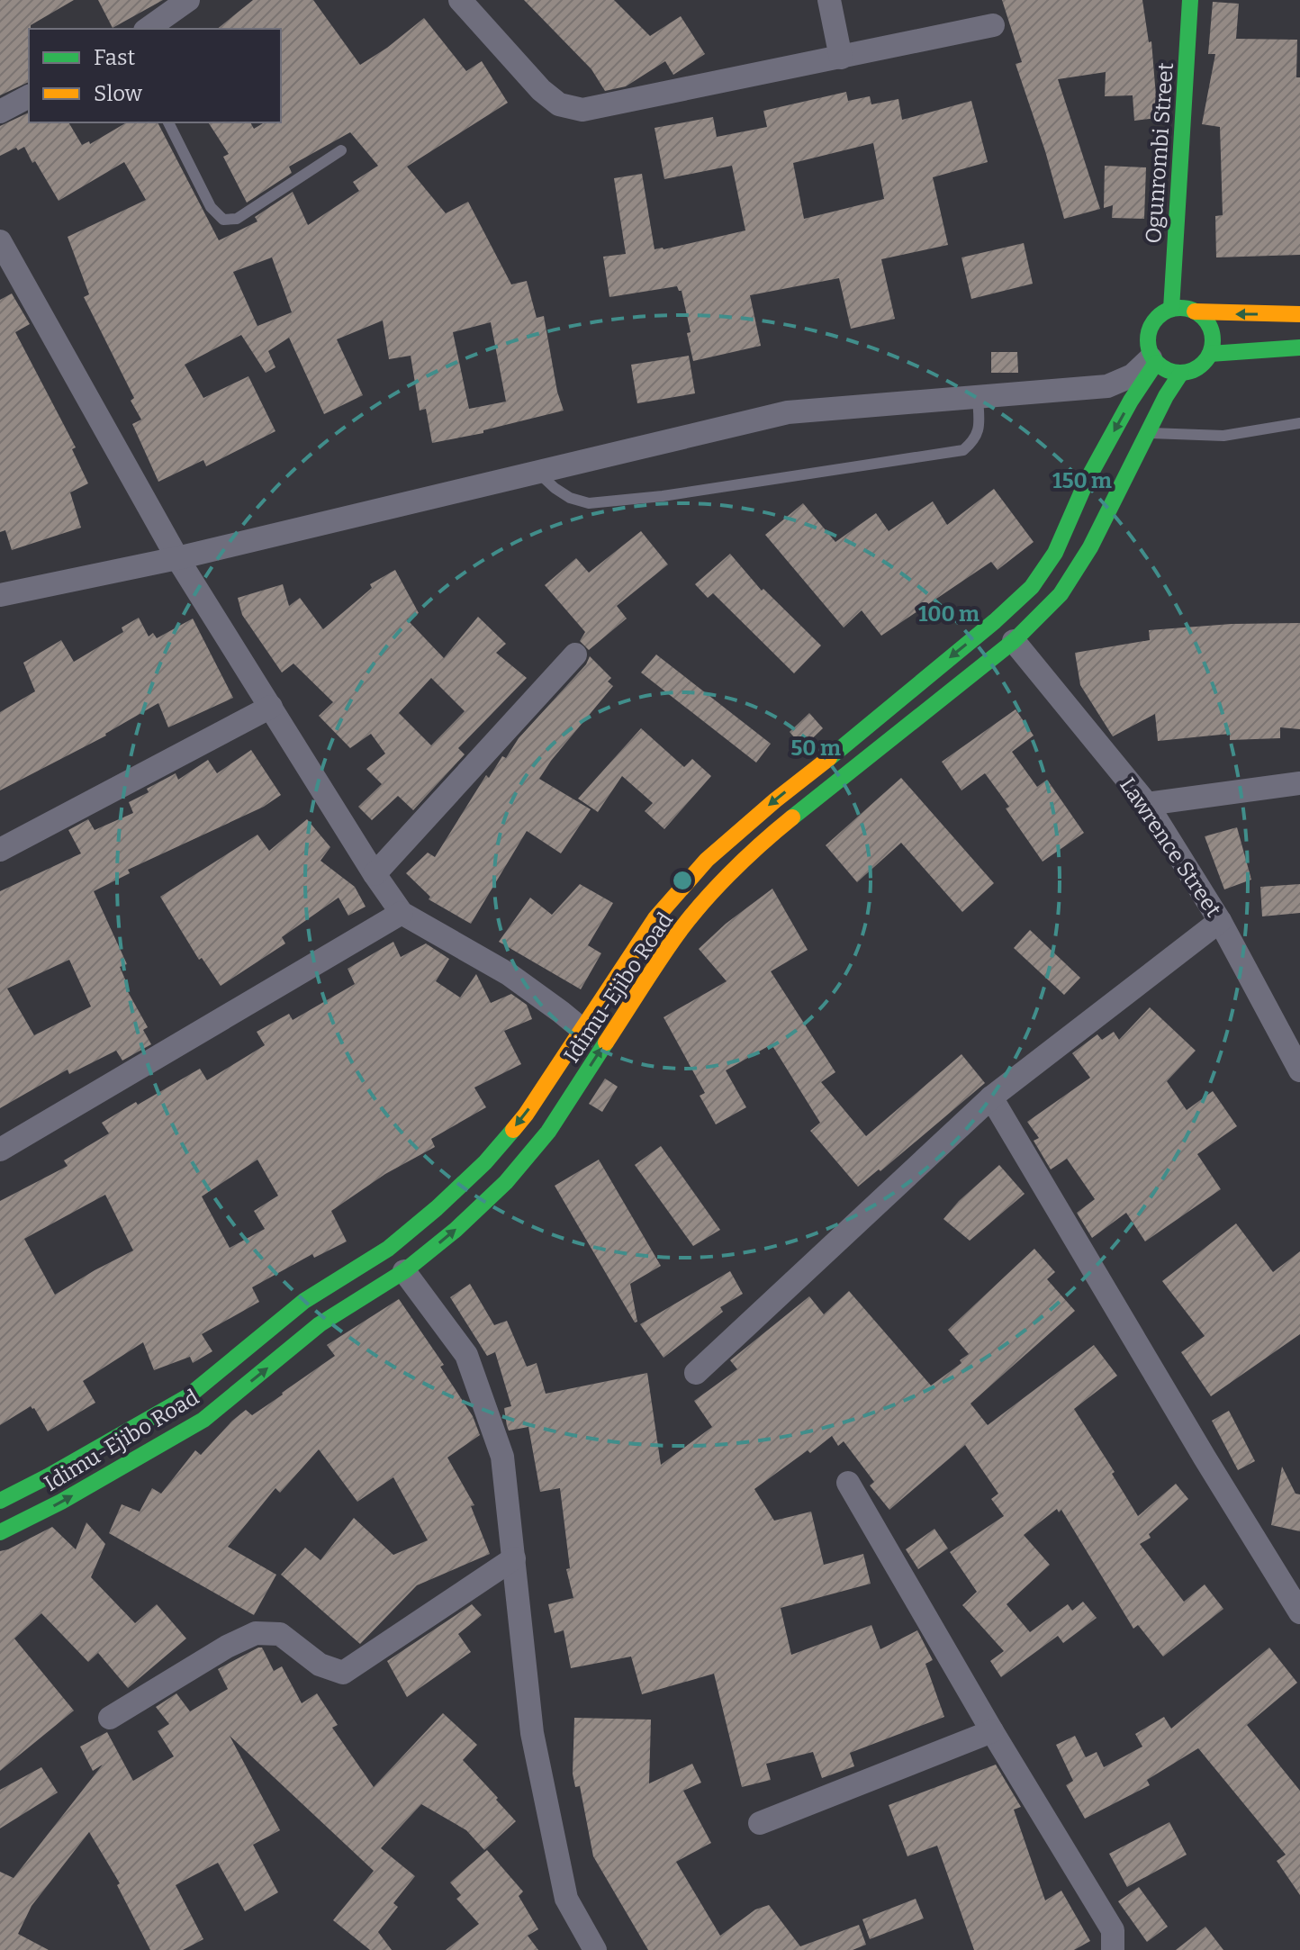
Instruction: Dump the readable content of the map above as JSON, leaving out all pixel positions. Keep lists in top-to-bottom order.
{
  "streets": {
    "main road": ["Ogunrombi Street", "Idimu-Ejibo Road"],
    "street": ["Lawrence Street"]
  },
  "crossings": [
    ["Ogunrombi Street", "Idimu-Ejibo Road"],
    ["Lawrence Street", "Idimu-Ejibo Road"]
  ],
  "legend": ["Fast", "Slow"],
  "rings": ["150 m", "100 m", "50 m"]
}
